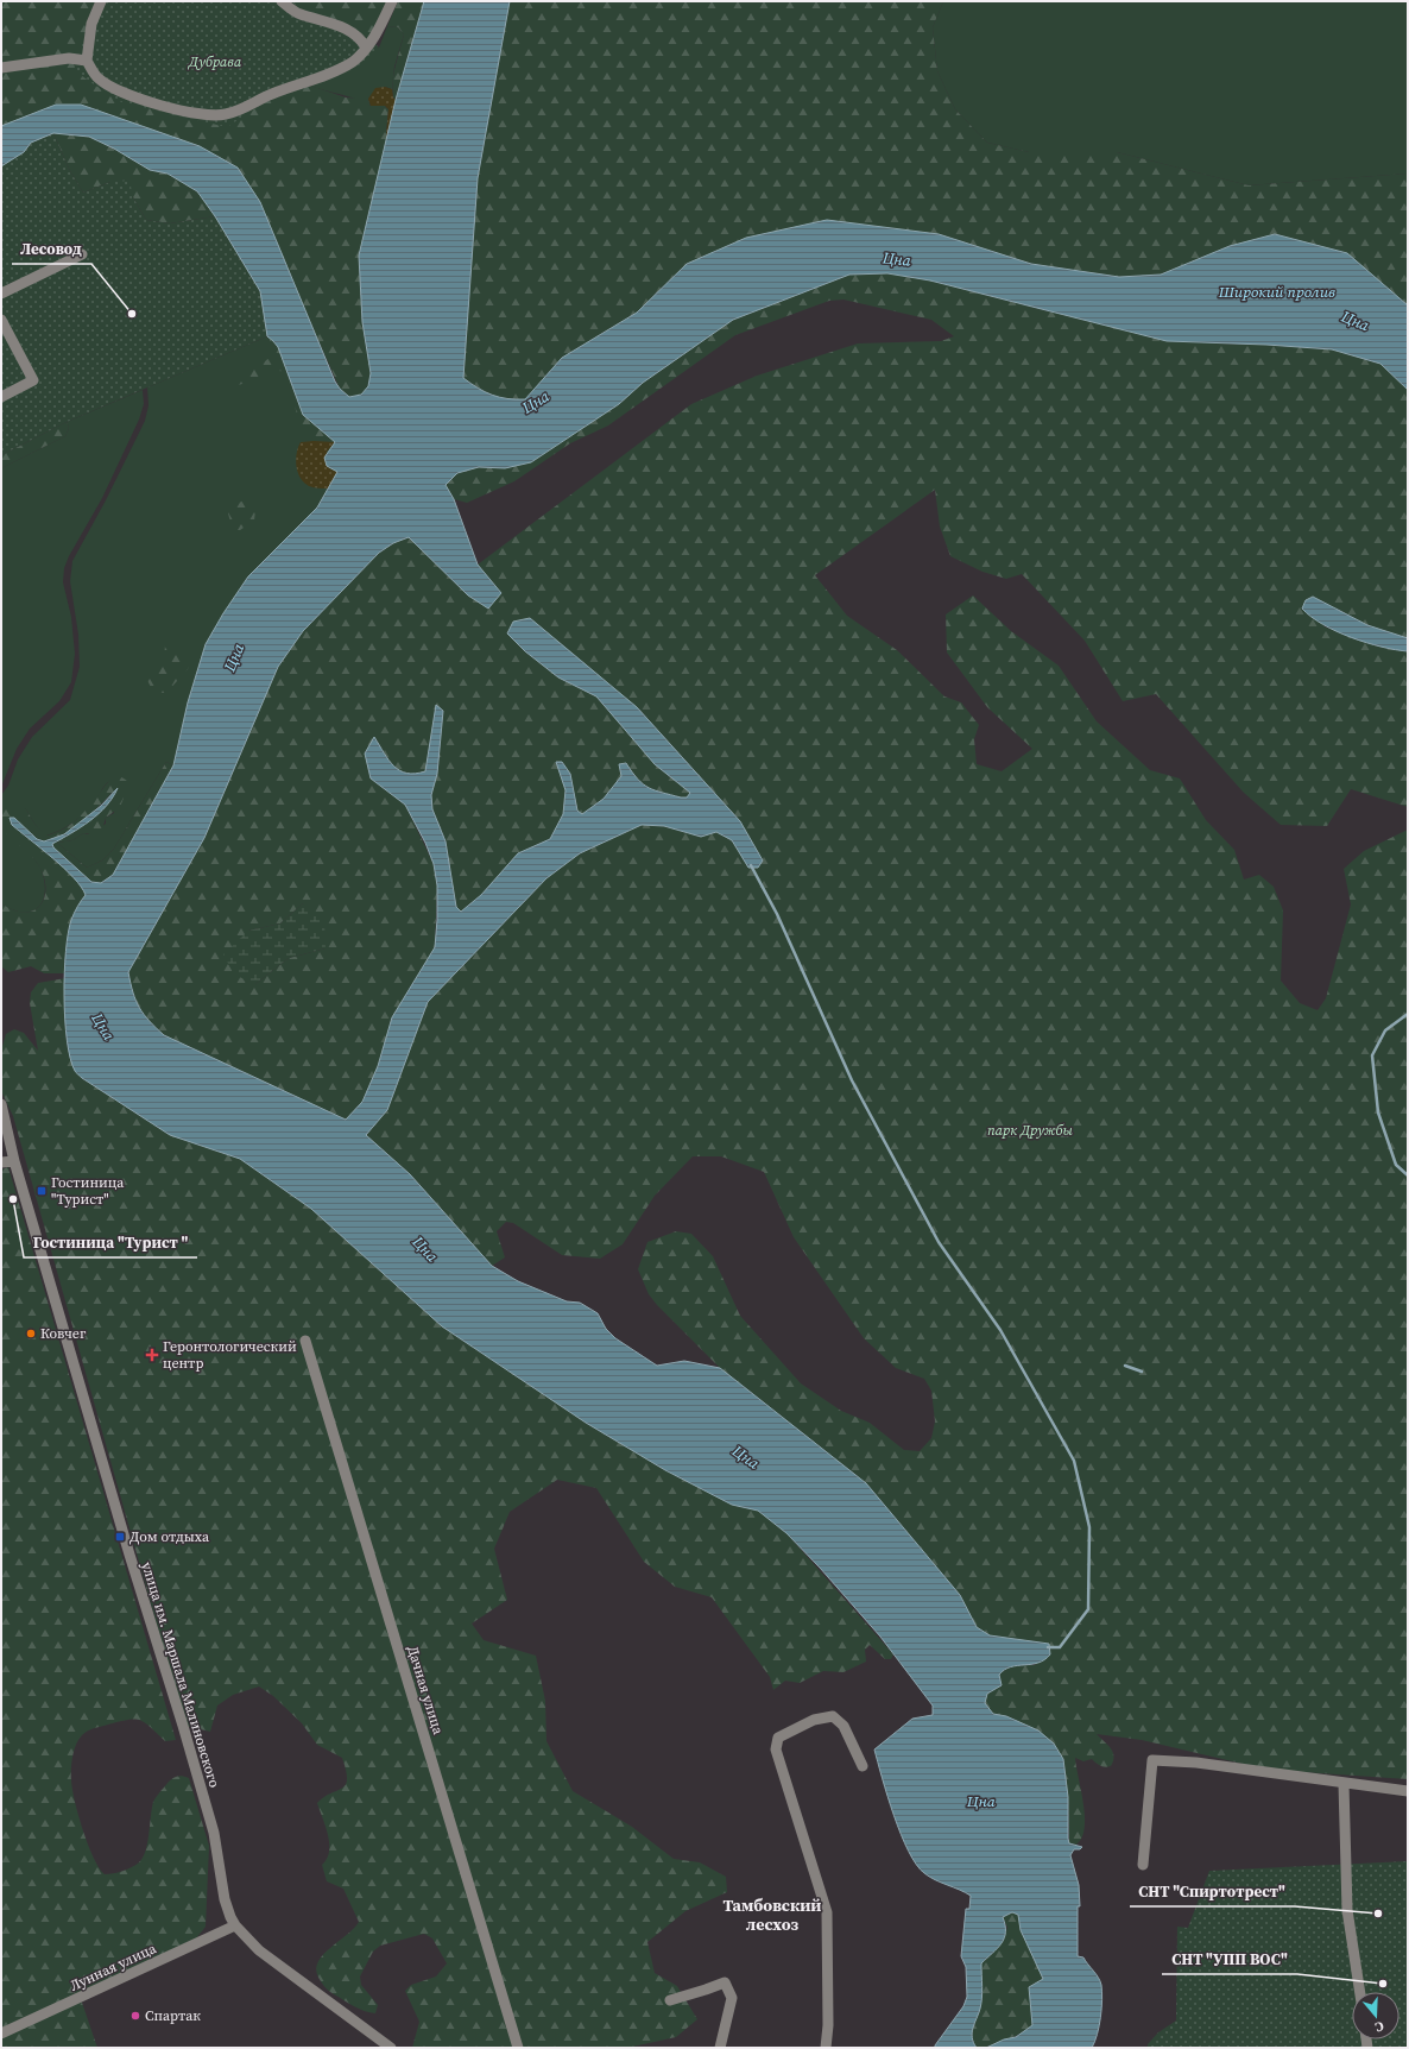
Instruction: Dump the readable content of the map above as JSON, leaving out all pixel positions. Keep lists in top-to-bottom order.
{
  "streets": {
    "street": ["улица им. Маршала Малиновского", "Дачная улица", "Лунная улица"]
  },
  "crossings": [
    ["улица им. Маршала Малиновского", "Лунная улица"]
  ],
  "districts": ["Тамбовский лесхоз"],
  "water": ["Цна", "Широкий пролив"],
  "parks": ["Дубрава", "парк Дружбы"],
  "places": {
    "other": [
      "Лесовод",
      "Гостиница \"Турист \"",
      "Ковчег",
      "СНТ \"Спиртотрест\"",
      "СНТ \"УПП ВОС\"",
      "Спартак"
    ],
    "transit": ["Гостиница \"Турист\"", "Дом отдыха"],
    "health": ["Геронтологический центр"]
  },
  "north": "bottom"
}
